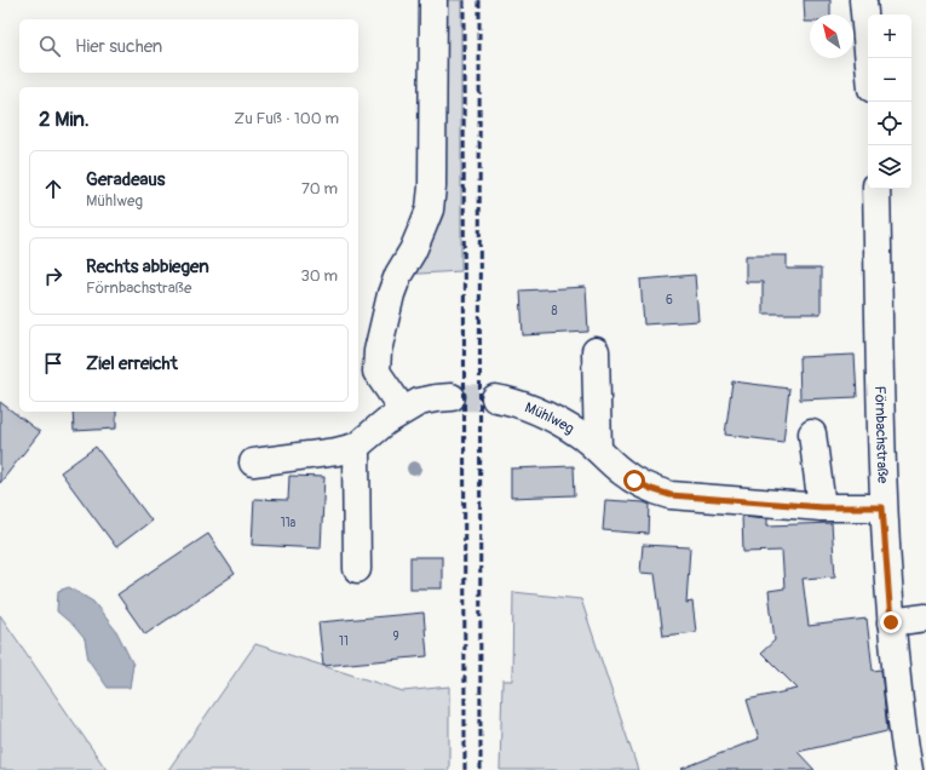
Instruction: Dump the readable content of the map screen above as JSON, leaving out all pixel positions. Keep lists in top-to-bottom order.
{
  "streets": {
    "street": ["Mühlweg", "Förnbachstraße"]
  },
  "crossings": [
    ["Mühlweg", "Förnbachstraße"]
  ],
  "house_numbers": [
    "6",
    "8",
    "11a",
    "9",
    "11"
  ],
  "north": "top left",
  "page": {
    "map_buttons": ["+", "−"],
    "search": "Hier suchen",
    "heading": ["2 Min.", "Zu Fuß · 100 m"],
    "list": [
      ["Geradeaus", "Mühlweg", "70 m"],
      ["Rechts abbiegen", "Förnbachstraße", "30 m"],
      "Ziel erreicht"
    ]
  }
}
